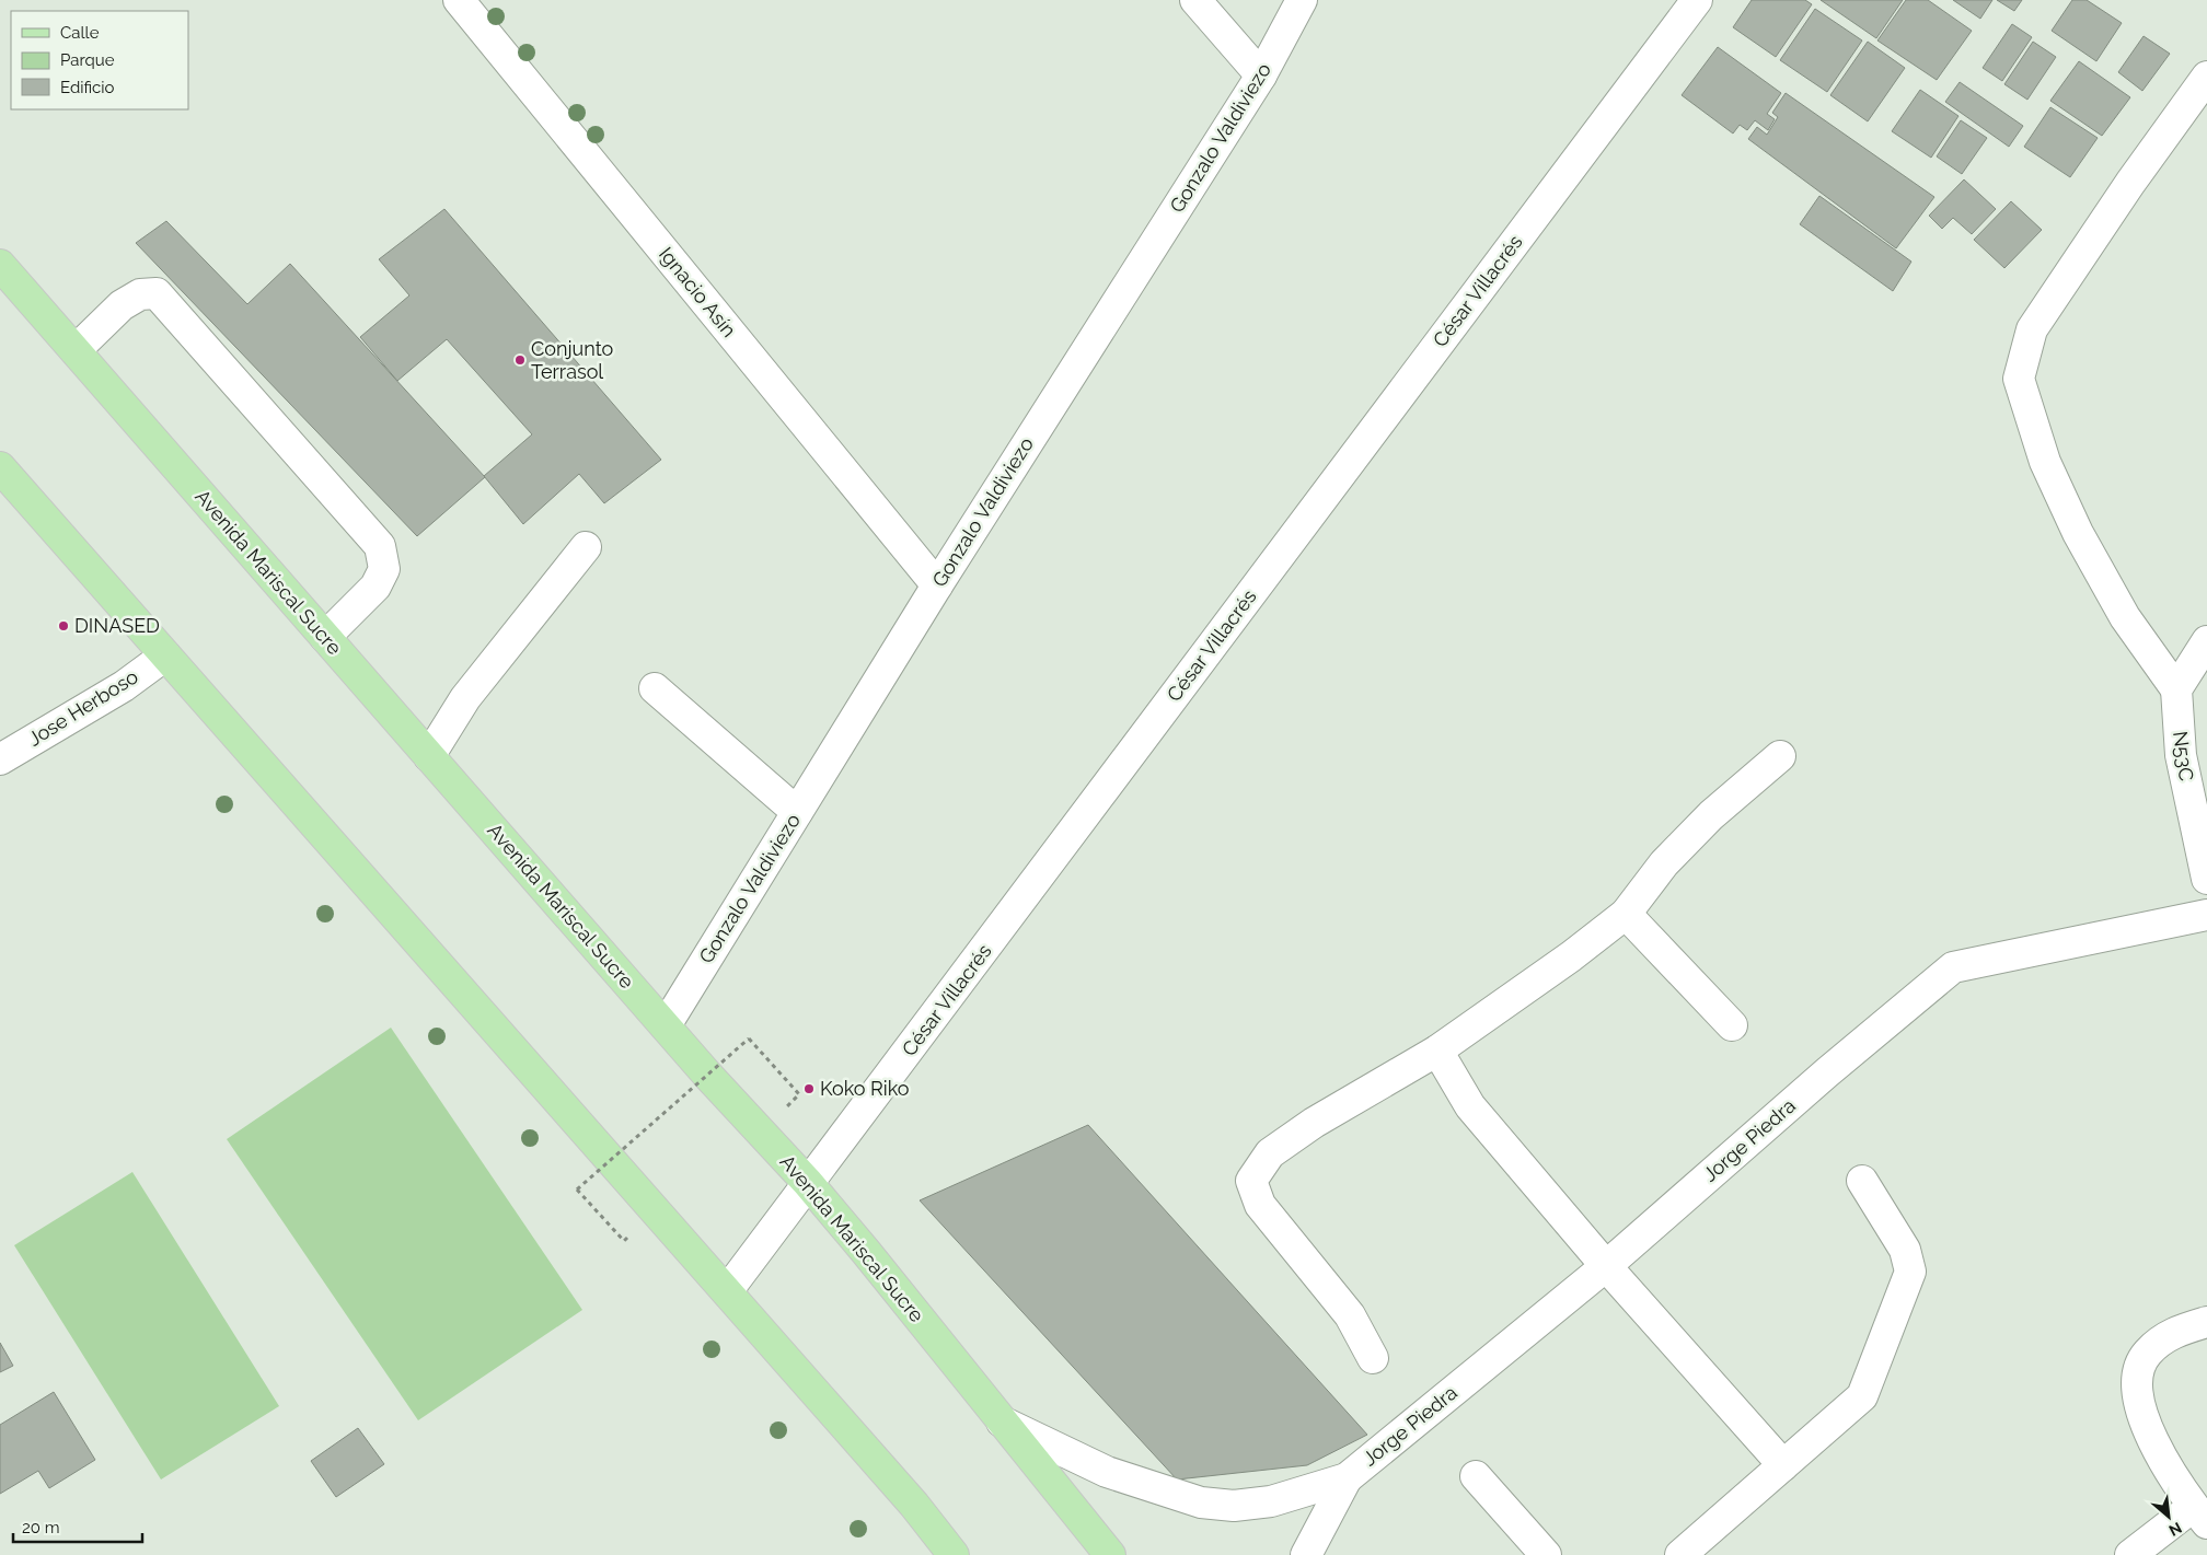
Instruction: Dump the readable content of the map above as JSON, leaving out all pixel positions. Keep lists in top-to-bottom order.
{
  "streets": {
    "main road": ["Avenida Mariscal Sucre"],
    "street": [
      "Gonzalo Valdiviezo",
      "César Villacrés",
      "Ignacio Asín",
      "Jose Herboso",
      "N53C",
      "Jorge Piedra"
    ]
  },
  "crossings": [
    ["Gonzalo Valdiviezo", "Ignacio Asín"],
    ["Gonzalo Valdiviezo", "Avenida Mariscal Sucre"],
    ["César Villacrés", "Avenida Mariscal Sucre"],
    ["Avenida Mariscal Sucre", "Jorge Piedra"]
  ],
  "places": ["Conjunto Terrasol", "DINASED", "Koko Riko"],
  "legend": ["Calle", "Parque", "Edificio"],
  "scale_bar": "20 m",
  "north": "bottom right"
}
